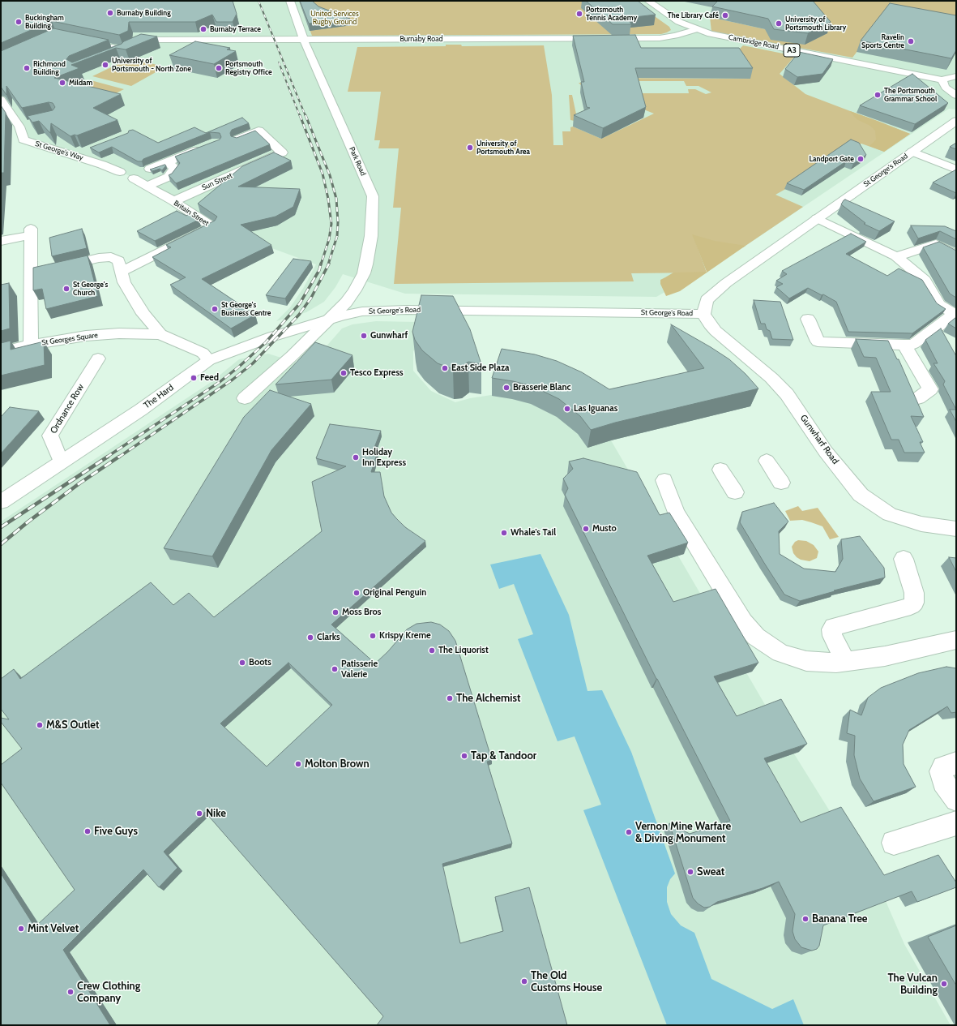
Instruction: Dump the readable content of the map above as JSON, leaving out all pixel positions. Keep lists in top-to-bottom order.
{
  "streets": {
    "street": [
      "Burnaby Road",
      "Cambridge Road",
      "A3",
      "St George's Way",
      "Park Road",
      "St George's Road",
      "Sun Street",
      "Britain Street",
      "St Georges Square",
      "The Hard",
      "Ordnance Row",
      "Gunwharf Road"
    ]
  },
  "crossings": [
    ["Burnaby Road", "Cambridge Road"],
    ["Burnaby Road", "Park Road"],
    ["Cambridge Road", "A3"],
    ["Park Road", "St George's Road"],
    ["Park Road", "The Hard"],
    ["St George's Road", "The Hard"],
    ["St George's Road", "Gunwharf Road"],
    ["Sun Street", "Britain Street"],
    ["Britain Street", "St Georges Square"],
    ["St Georges Square", "The Hard"],
    ["The Hard", "Ordnance Row"]
  ],
  "parks": ["United Services Rugby Ground"],
  "places": [
    "Burnaby Building",
    "Portsmouth Tennis Academy",
    "The Library Café",
    "Buckingham Building",
    "University of Portsmouth Library",
    "Burnaby Terrace",
    "Ravelin Sports Centre",
    "University of Portsmouth - North Zone",
    "Richmond Building",
    "Portsmouth Registry Office",
    "Mildam",
    "The Portsmouth Grammar School",
    "University of Portsmouth Area",
    "Landport Gate",
    "St George's Church",
    "St George's Business Centre",
    "Gunwharf",
    "East Side Plaza",
    "Tesco Express",
    "Feed",
    "Brasserie Blanc",
    "Las Iguanas",
    "Holiday Inn Express",
    "Musto",
    "Whale's Tail",
    "Original Penguin",
    "Moss Bros",
    "Krispy Kreme",
    "Clarks",
    "The Liquorist",
    "Boots",
    "Patisserie Valerie",
    "The Alchemist",
    "M&S Outlet",
    "Tap & Tandoor",
    "Molton Brown",
    "Nike",
    "Five Guys",
    "Vernon Mine Warfare & Diving Monument",
    "Sweat",
    "Banana Tree",
    "Mint Velvet",
    "The Old Customs House",
    "The Vulcan Building",
    "Crew Clothing Company"
  ]
}
